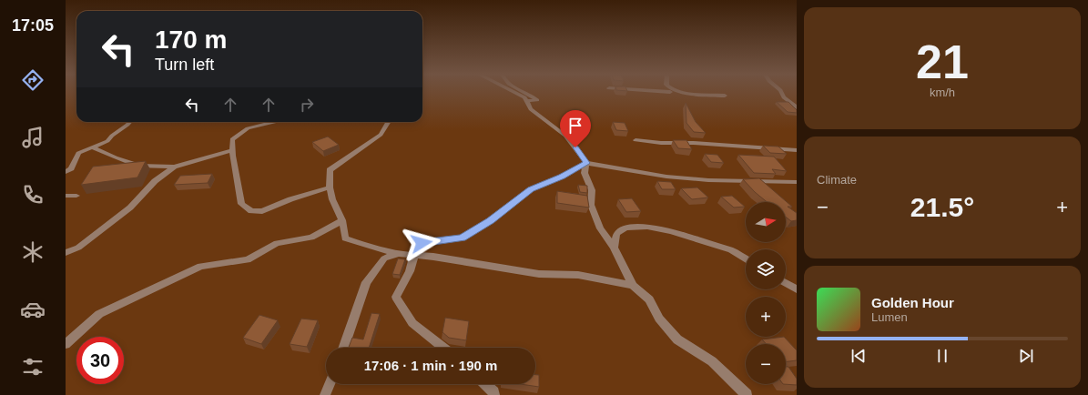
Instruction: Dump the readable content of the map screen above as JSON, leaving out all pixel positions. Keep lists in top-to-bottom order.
{
  "north": "right",
  "page": {
    "tabs": "17:05",
    "tile": [
      ["21", "km/h"],
      "Climate"
    ],
    "turn": ["170 m", "Turn left"],
    "heat": ["−", "21.5°", "+"],
    "map_buttons": ["+", "−"],
    "song": ["Golden Hour", "Lumen"],
    "limit": "30",
    "trip": "17:06 · 1 min · 190 m"
  }
}
